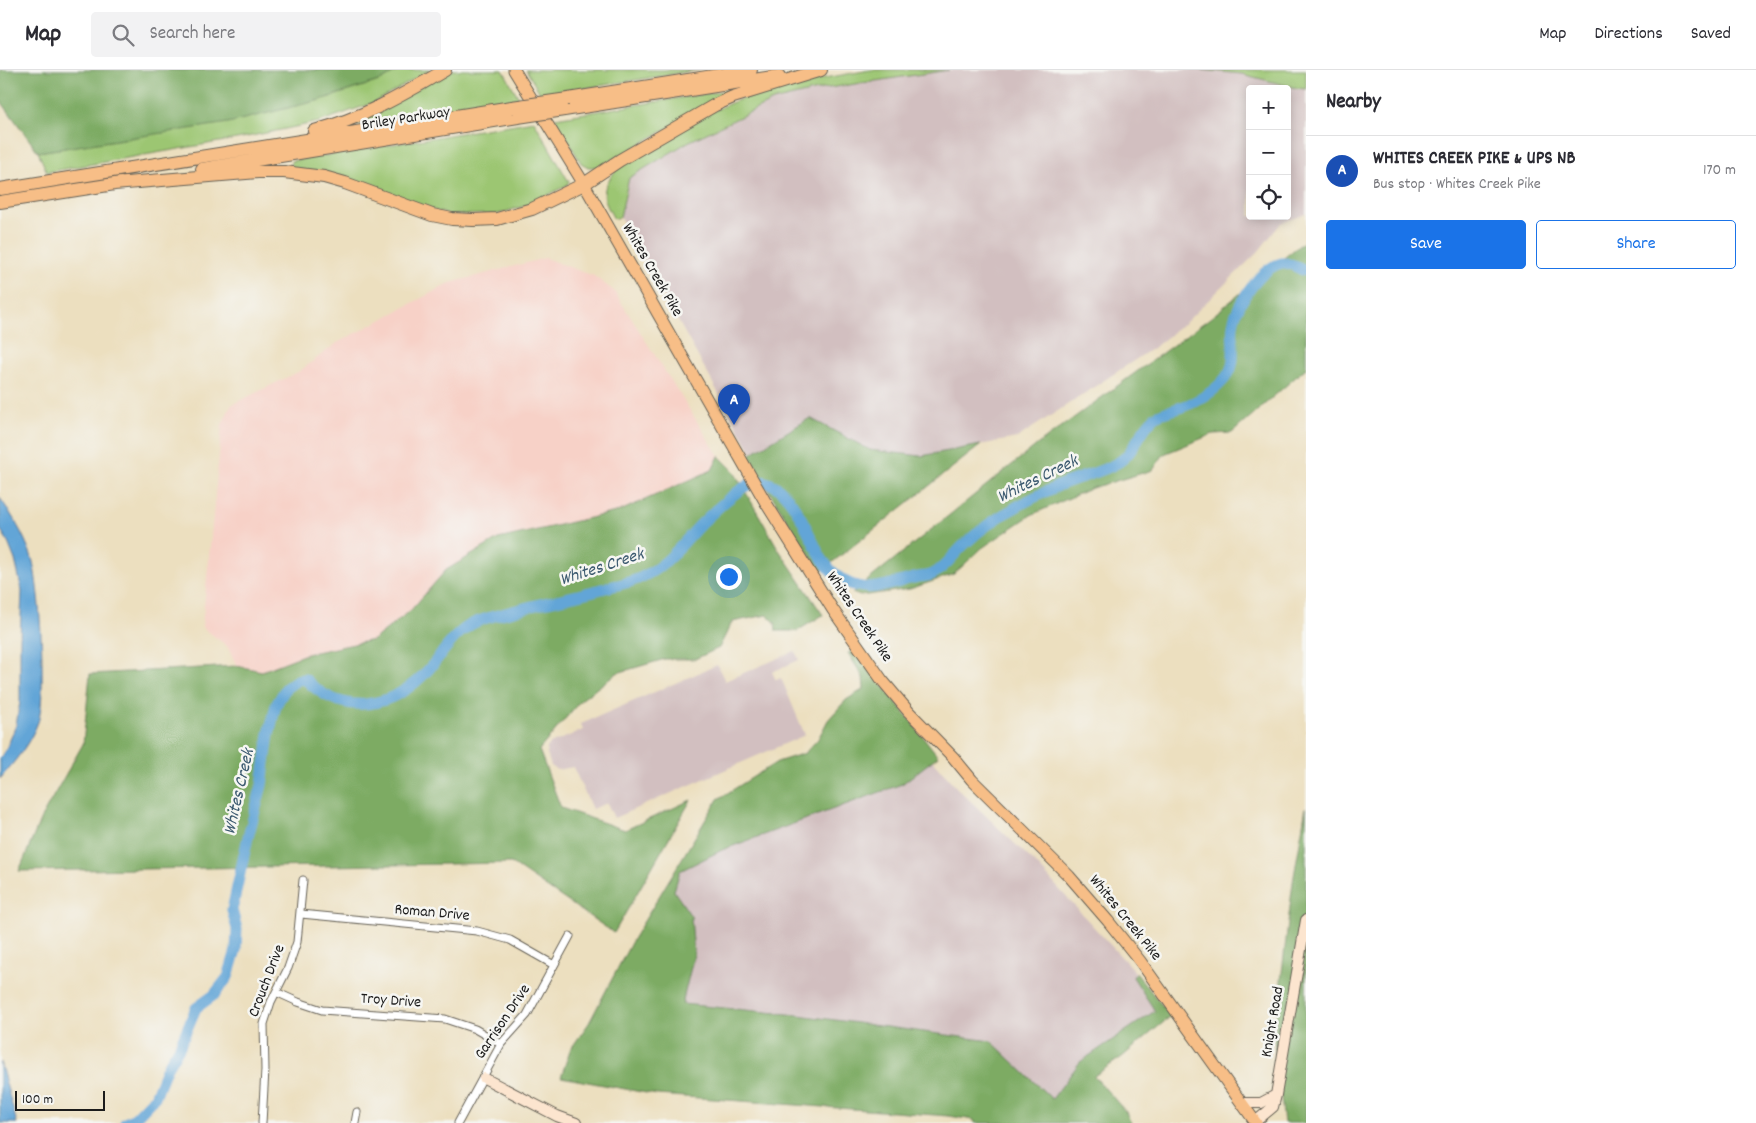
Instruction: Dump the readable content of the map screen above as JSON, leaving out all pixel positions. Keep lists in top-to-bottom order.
{
  "streets": {
    "highway": ["Briley Parkway"],
    "main road": ["Whites Creek Pike"],
    "street": [
      "Roman Drive",
      "Crouch Drive",
      "Troy Drive",
      "Garrison Drive",
      "Knight Road"
    ]
  },
  "crossings": [
    ["Whites Creek Pike", "Knight Road"],
    ["Roman Drive", "Crouch Drive"],
    ["Roman Drive", "Garrison Drive"],
    ["Crouch Drive", "Troy Drive"],
    ["Troy Drive", "Garrison Drive"]
  ],
  "water": ["Whites Creek"],
  "scale_bar": "100 m",
  "page": {
    "header": "Map",
    "search": "Search here",
    "nav": ["Map", "Directions", "Saved"],
    "heading": "Nearby",
    "map_buttons": ["+", "−"],
    "list": [
      {
        "mark": "A",
        "name": "WHITES CREEK PIKE & UPS NB",
        "note": "Bus stop · Whites Creek Pike",
        "value": "170 m"
      }
    ],
    "buttons": ["Save", "Share"],
    "pins": "A",
    "scale": "100 m"
  }
}
